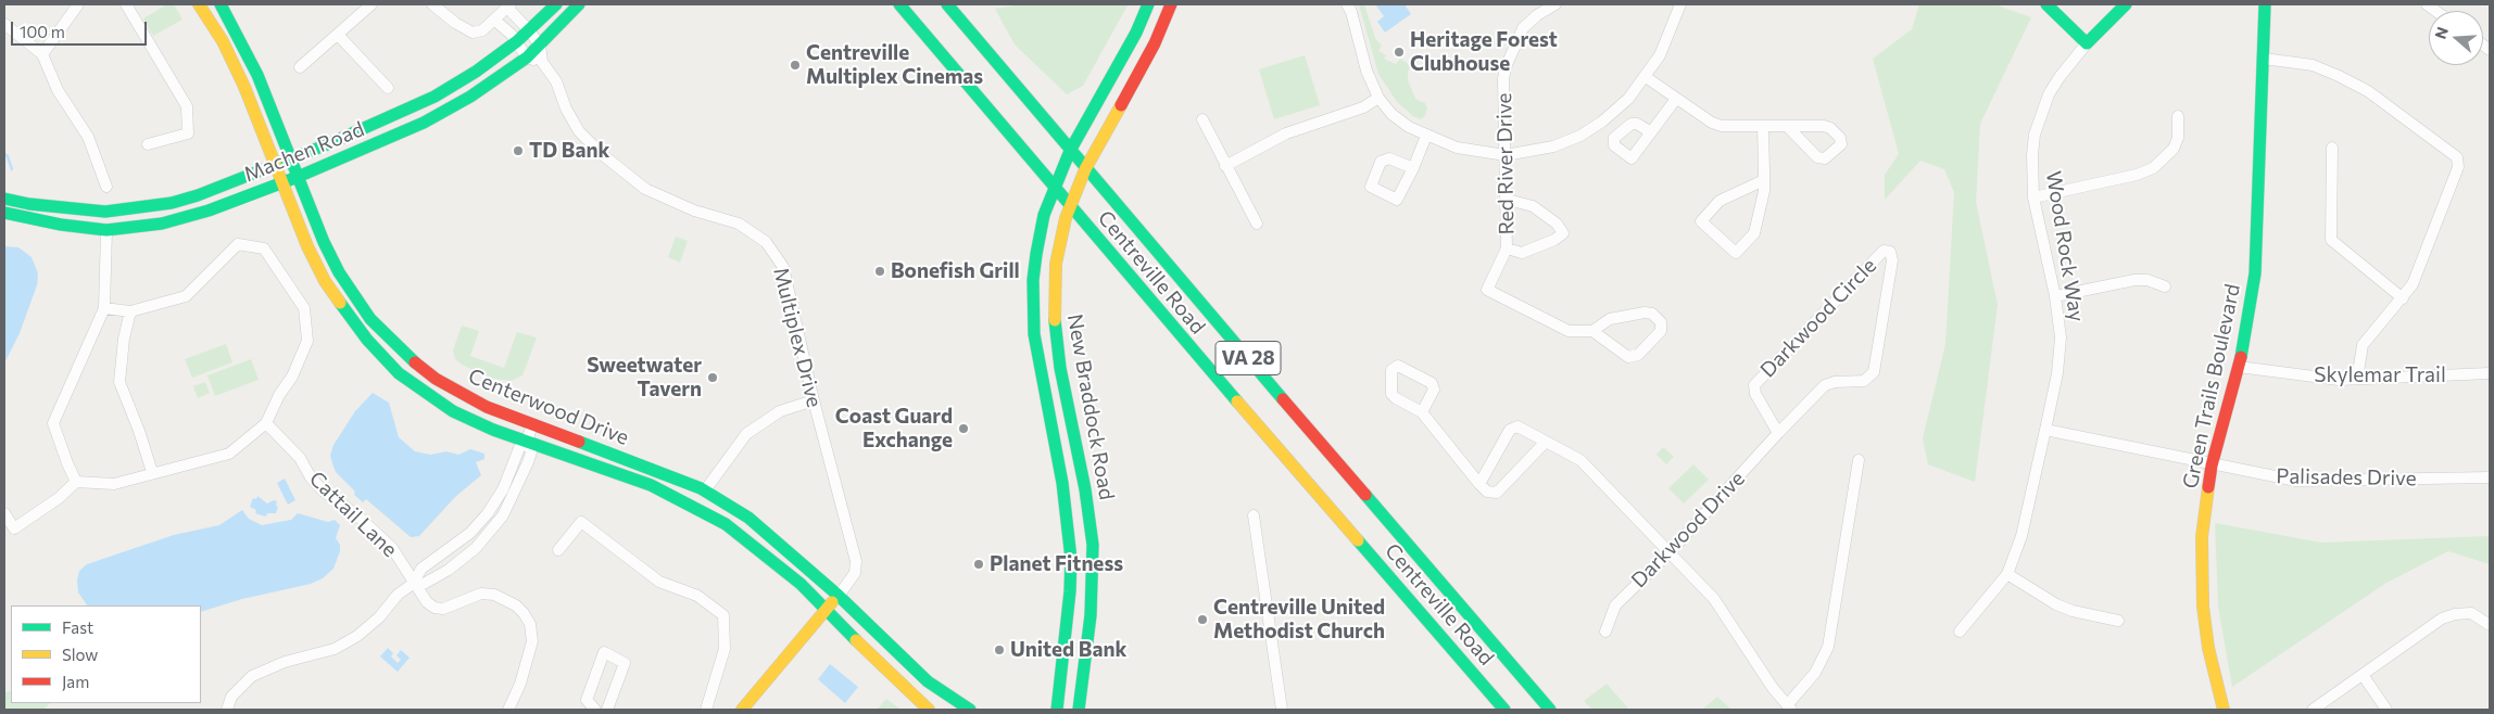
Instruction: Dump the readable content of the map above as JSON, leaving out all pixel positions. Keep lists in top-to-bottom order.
{
  "streets": {
    "main road": [
      "Machen Road",
      "Wood Rock Way",
      "Centreville Road",
      "VA 28",
      "Green Trails Boulevard",
      "Centerwood Drive",
      "New Braddock Road"
    ],
    "street": [
      "Red River Drive",
      "Darkwood Circle",
      "Multiplex Drive",
      "Skylemar Trail",
      "Palisades Drive",
      "Cattail Lane",
      "Darkwood Drive"
    ]
  },
  "crossings": [
    ["Machen Road", "Centerwood Drive"],
    ["Wood Rock Way", "Palisades Drive"],
    ["Centreville Road", "New Braddock Road"],
    ["Darkwood Circle", "Darkwood Drive"],
    ["Multiplex Drive", "Centerwood Drive"],
    ["Skylemar Trail", "Green Trails Boulevard"],
    ["Green Trails Boulevard", "Palisades Drive"]
  ],
  "places": [
    "Heritage Forest Clubhouse",
    "Centreville Multiplex Cinemas",
    "TD Bank",
    "Bonefish Grill",
    "Sweetwater Tavern",
    "Coast Guard Exchange",
    "Planet Fitness",
    "Centreville United Methodist Church",
    "United Bank"
  ],
  "legend": ["Fast", "Slow", "Jam"],
  "scale_bar": "100 m",
  "north": "left"
}
